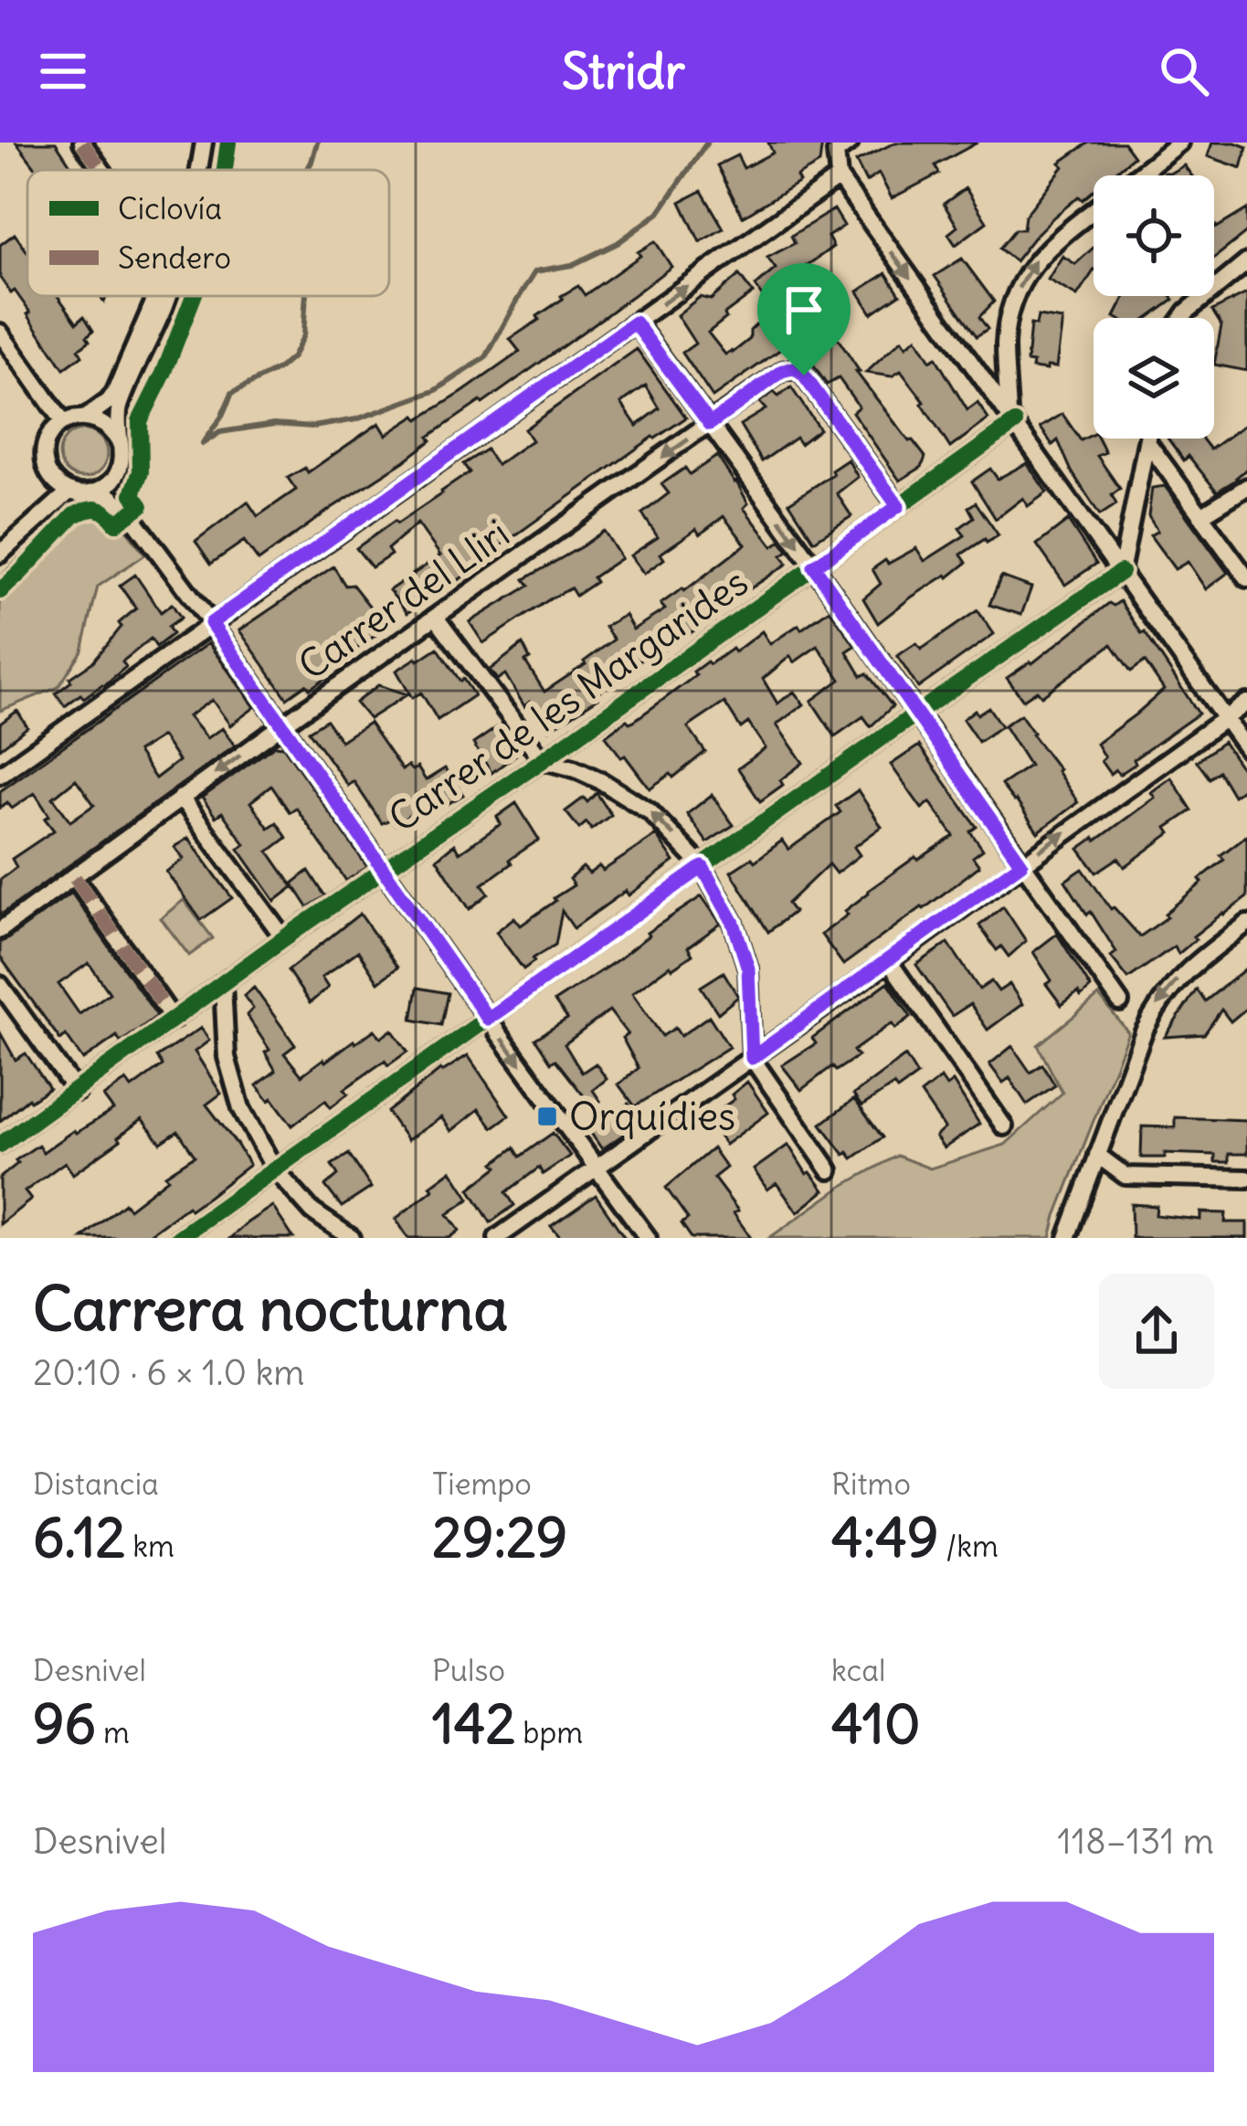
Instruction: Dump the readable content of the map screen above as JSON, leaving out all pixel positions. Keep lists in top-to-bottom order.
{
  "streets": {
    "street": ["Carrer del Lliri", "Carrer de les Margarides"]
  },
  "crossings": [
    ["Carrer del Lliri", "Carrer de les Margarides"]
  ],
  "places": {
    "transit": ["Orquídies"]
  },
  "legend": ["Ciclovía", "Sendero"],
  "page": {
    "header": "Stridr",
    "heading": ["Carrera nocturna", "20:10 · 6 × 1.0 km"],
    "stats": [
      ["Distancia", "6.12 km"],
      ["Tiempo", "29:29"],
      ["Ritmo", "4:49 /km"],
      ["Desnivel", "96 m"],
      ["Pulso", "142 bpm"],
      ["kcal", "410"]
    ],
    "chart": ["Desnivel", "118–131 m"]
  }
}
